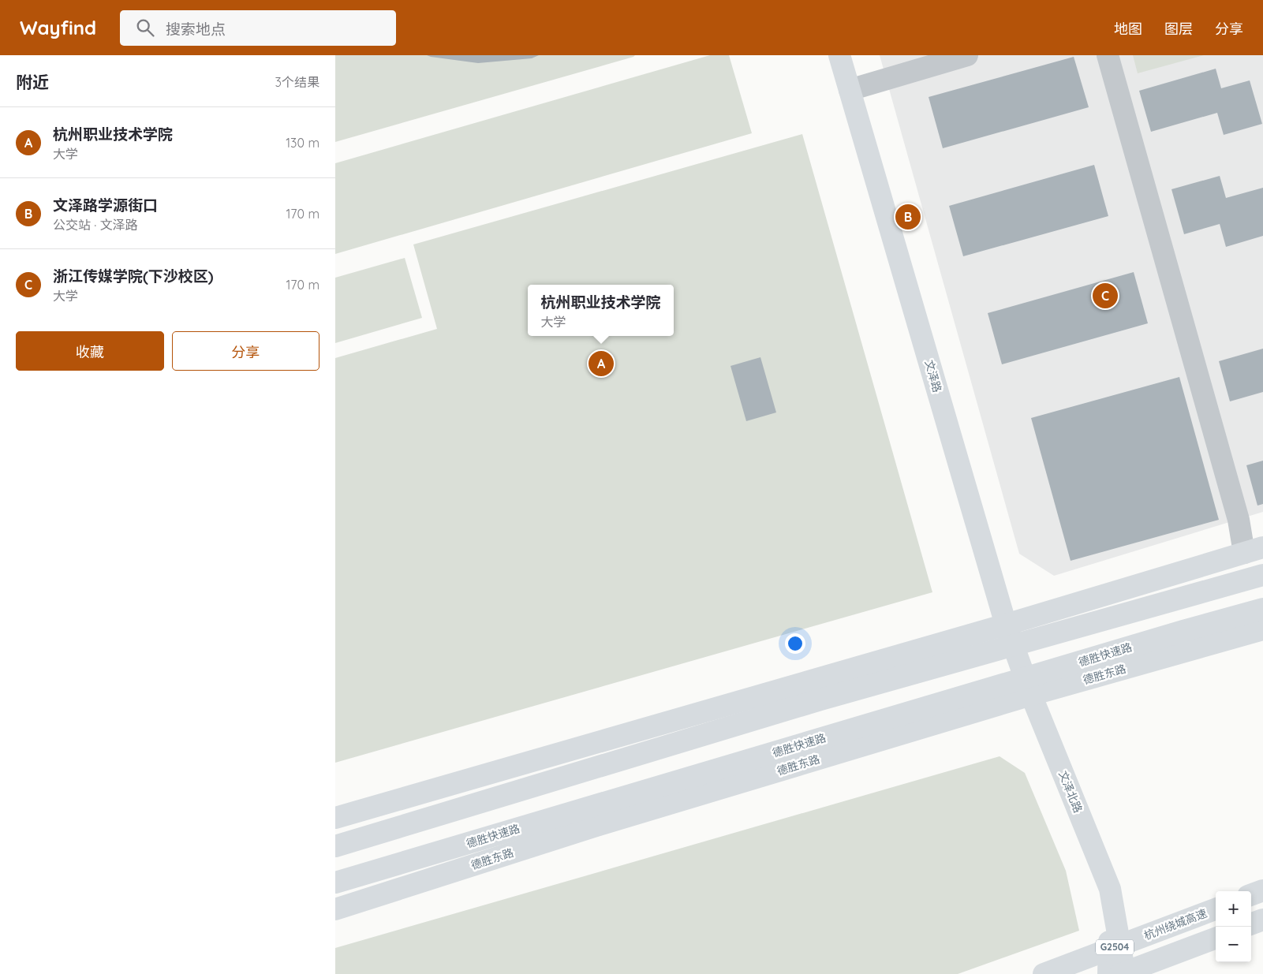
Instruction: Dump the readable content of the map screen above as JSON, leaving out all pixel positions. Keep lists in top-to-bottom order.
{
  "streets": {
    "main road": [
      "文泽路",
      "德胜快速路",
      "德胜东路",
      "文泽北路",
      "杭州绕城高速",
      "G2504"
    ]
  },
  "crossings": [
    ["文泽路", "德胜东路"],
    ["文泽路", "文泽北路"],
    ["德胜东路", "文泽北路"]
  ],
  "page": {
    "header": "Wayfind",
    "search": "搜索地点",
    "nav": ["地图", "图层", "分享"],
    "heading": ["附近", "3个结果"],
    "list": [
      {
        "mark": "A",
        "name": "杭州职业技术学院",
        "note": "大学",
        "value": "130 m"
      },
      {
        "mark": "B",
        "name": "文泽路学源街口",
        "note": "公交站 · 文泽路",
        "value": "170 m"
      },
      {
        "mark": "C",
        "name": "浙江传媒学院(下沙校区)",
        "note": "大学",
        "value": "170 m"
      }
    ],
    "pins": ["B", "C", "A"],
    "popup": ["杭州职业技术学院", "大学"],
    "buttons": ["收藏", "分享"],
    "map_buttons": ["+", "−"]
  }
}
